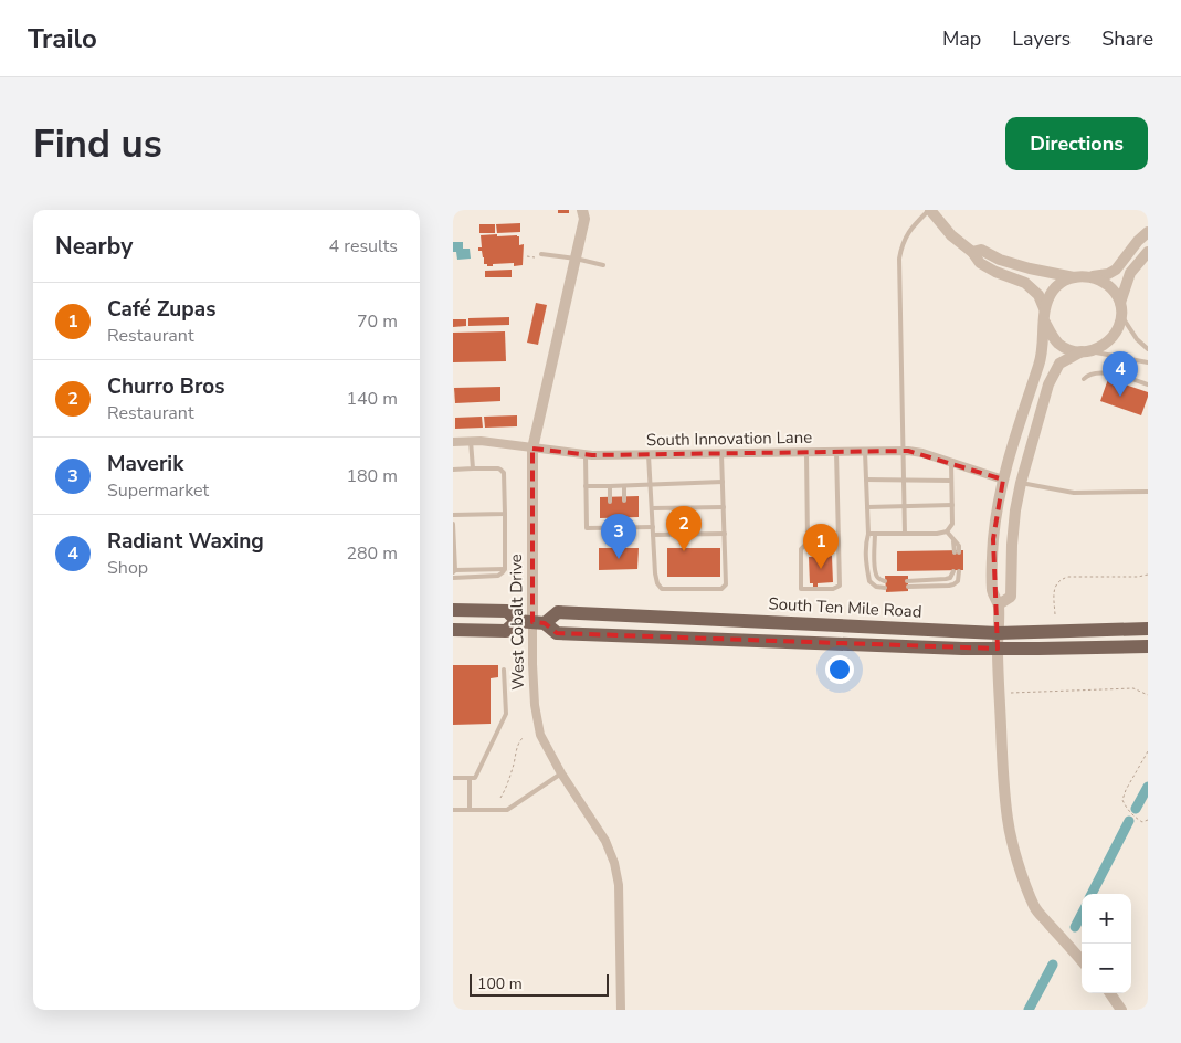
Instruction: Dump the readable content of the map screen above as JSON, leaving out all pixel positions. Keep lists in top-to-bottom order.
{
  "streets": {
    "main road": ["South Ten Mile Road"],
    "street": ["South Innovation Lane", "West Cobalt Drive"]
  },
  "crossings": [
    ["South Innovation Lane", "West Cobalt Drive"],
    ["South Ten Mile Road", "West Cobalt Drive"]
  ],
  "scale_bar": "100 m",
  "page": {
    "header": "Trailo",
    "nav": ["Map", "Layers", "Share"],
    "buttons": "Directions",
    "title": "Find us",
    "heading": ["Nearby", "4 results"],
    "list": [
      {
        "mark": "1",
        "name": "Café Zupas",
        "note": "Restaurant",
        "value": "70 m"
      },
      {
        "mark": "2",
        "name": "Churro Bros",
        "note": "Restaurant",
        "value": "140 m"
      },
      {
        "mark": "3",
        "name": "Maverik",
        "note": "Supermarket",
        "value": "180 m"
      },
      {
        "mark": "4",
        "name": "Radiant Waxing",
        "note": "Shop",
        "value": "280 m"
      }
    ],
    "pins": [
      "4",
      "2",
      "3",
      "1"
    ],
    "map_buttons": ["+", "−"],
    "scale": "100 m"
  }
}
